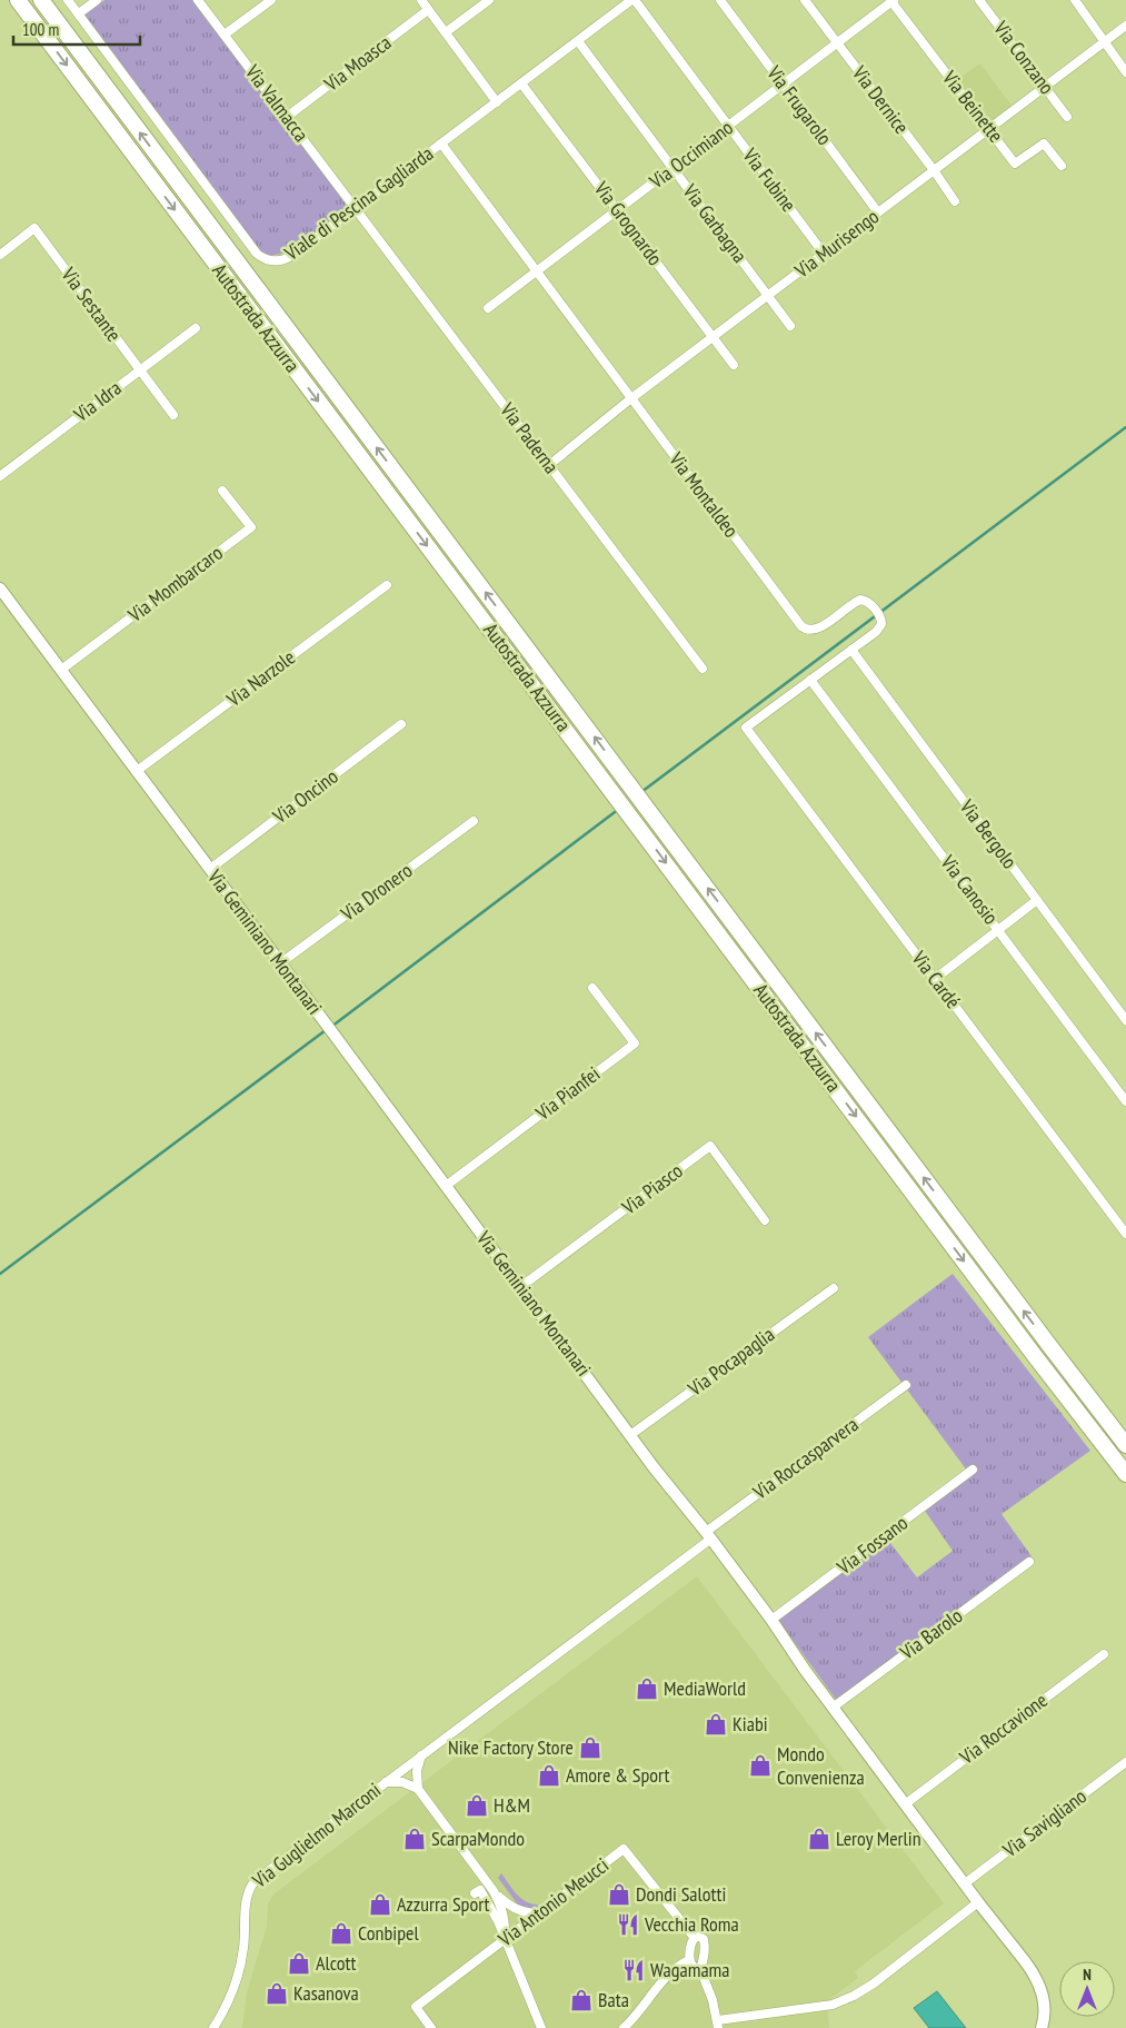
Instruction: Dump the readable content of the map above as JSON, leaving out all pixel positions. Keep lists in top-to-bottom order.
{
  "streets": {
    "highway": ["Autostrada Azzurra"],
    "street": [
      "Via Conzano",
      "Via Moasca",
      "Via Dernice",
      "Via Valmacca",
      "Via Frugarolo",
      "Via Beinette",
      "Via Occimiano",
      "Via Fubine",
      "Viale di Pescina Gagliarda",
      "Via Grognardo",
      "Via Garbagna",
      "Via Murisengo",
      "Via Sestante",
      "Via Idra",
      "Via Paderna",
      "Via Montaldeo",
      "Via Mombarcaro",
      "Via Narzole",
      "Via Oncino",
      "Via Bergolo",
      "Via Canosio",
      "Via Dronero",
      "Via Geminiano Montanari",
      "Via Cardé",
      "Via Pianfei",
      "Via Piasco",
      "Via Pocapaglia",
      "Via Roccasparvera",
      "Via Fossano",
      "Via Barolo",
      "Via Roccavione",
      "Via Savigliano",
      "Via Guglielmo Marconi",
      "Via Antonio Meucci"
    ]
  },
  "crossings": [
    ["Via Conzano", "Via Murisengo"],
    ["Via Moasca", "Via Valmacca"],
    ["Via Dernice", "Via Occimiano"],
    ["Via Dernice", "Via Murisengo"],
    ["Via Valmacca", "Viale di Pescina Gagliarda"],
    ["Via Valmacca", "Via Paderna"],
    ["Via Frugarolo", "Via Occimiano"],
    ["Via Frugarolo", "Via Murisengo"],
    ["Via Beinette", "Via Occimiano"],
    ["Via Beinette", "Via Murisengo"],
    ["Via Occimiano", "Via Fubine"],
    ["Via Occimiano", "Via Grognardo"],
    ["Via Occimiano", "Via Garbagna"],
    ["Via Occimiano", "Via Montaldeo"],
    ["Via Fubine", "Viale di Pescina Gagliarda"],
    ["Via Fubine", "Via Murisengo"],
    ["Viale di Pescina Gagliarda", "Via Grognardo"],
    ["Viale di Pescina Gagliarda", "Via Garbagna"],
    ["Viale di Pescina Gagliarda", "Via Paderna"],
    ["Viale di Pescina Gagliarda", "Via Montaldeo"],
    ["Via Grognardo", "Via Murisengo"],
    ["Via Garbagna", "Via Murisengo"],
    ["Via Murisengo", "Via Paderna"],
    ["Via Murisengo", "Via Montaldeo"],
    ["Via Sestante", "Via Idra"],
    ["Via Montaldeo", "Via Bergolo"],
    ["Via Montaldeo", "Via Canosio"],
    ["Via Montaldeo", "Via Cardé"],
    ["Via Mombarcaro", "Via Geminiano Montanari"],
    ["Via Narzole", "Via Geminiano Montanari"],
    ["Via Oncino", "Via Geminiano Montanari"],
    ["Via Dronero", "Via Geminiano Montanari"],
    ["Via Geminiano Montanari", "Via Pianfei"],
    ["Via Geminiano Montanari", "Via Piasco"],
    ["Via Geminiano Montanari", "Via Pocapaglia"],
    ["Via Geminiano Montanari", "Via Roccasparvera"],
    ["Via Geminiano Montanari", "Via Fossano"],
    ["Via Geminiano Montanari", "Via Barolo"],
    ["Via Geminiano Montanari", "Via Roccavione"],
    ["Via Geminiano Montanari", "Via Savigliano"],
    ["Via Roccasparvera", "Via Guglielmo Marconi"]
  ],
  "places": {
    "shop": [
      "MediaWorld",
      "Kiabi",
      "Nike Factory Store",
      "Mondo Convenienza",
      "Amore & Sport",
      "H&M",
      "ScarpaMondo",
      "Leroy Merlin",
      "Dondi Salotti",
      "Azzurra Sport",
      "Conbipel",
      "Alcott",
      "Kasanova",
      "Bata"
    ],
    "restaurant": ["Vecchia Roma", "Wagamama"]
  },
  "scale_bar": "100 m",
  "north": "top"
}
